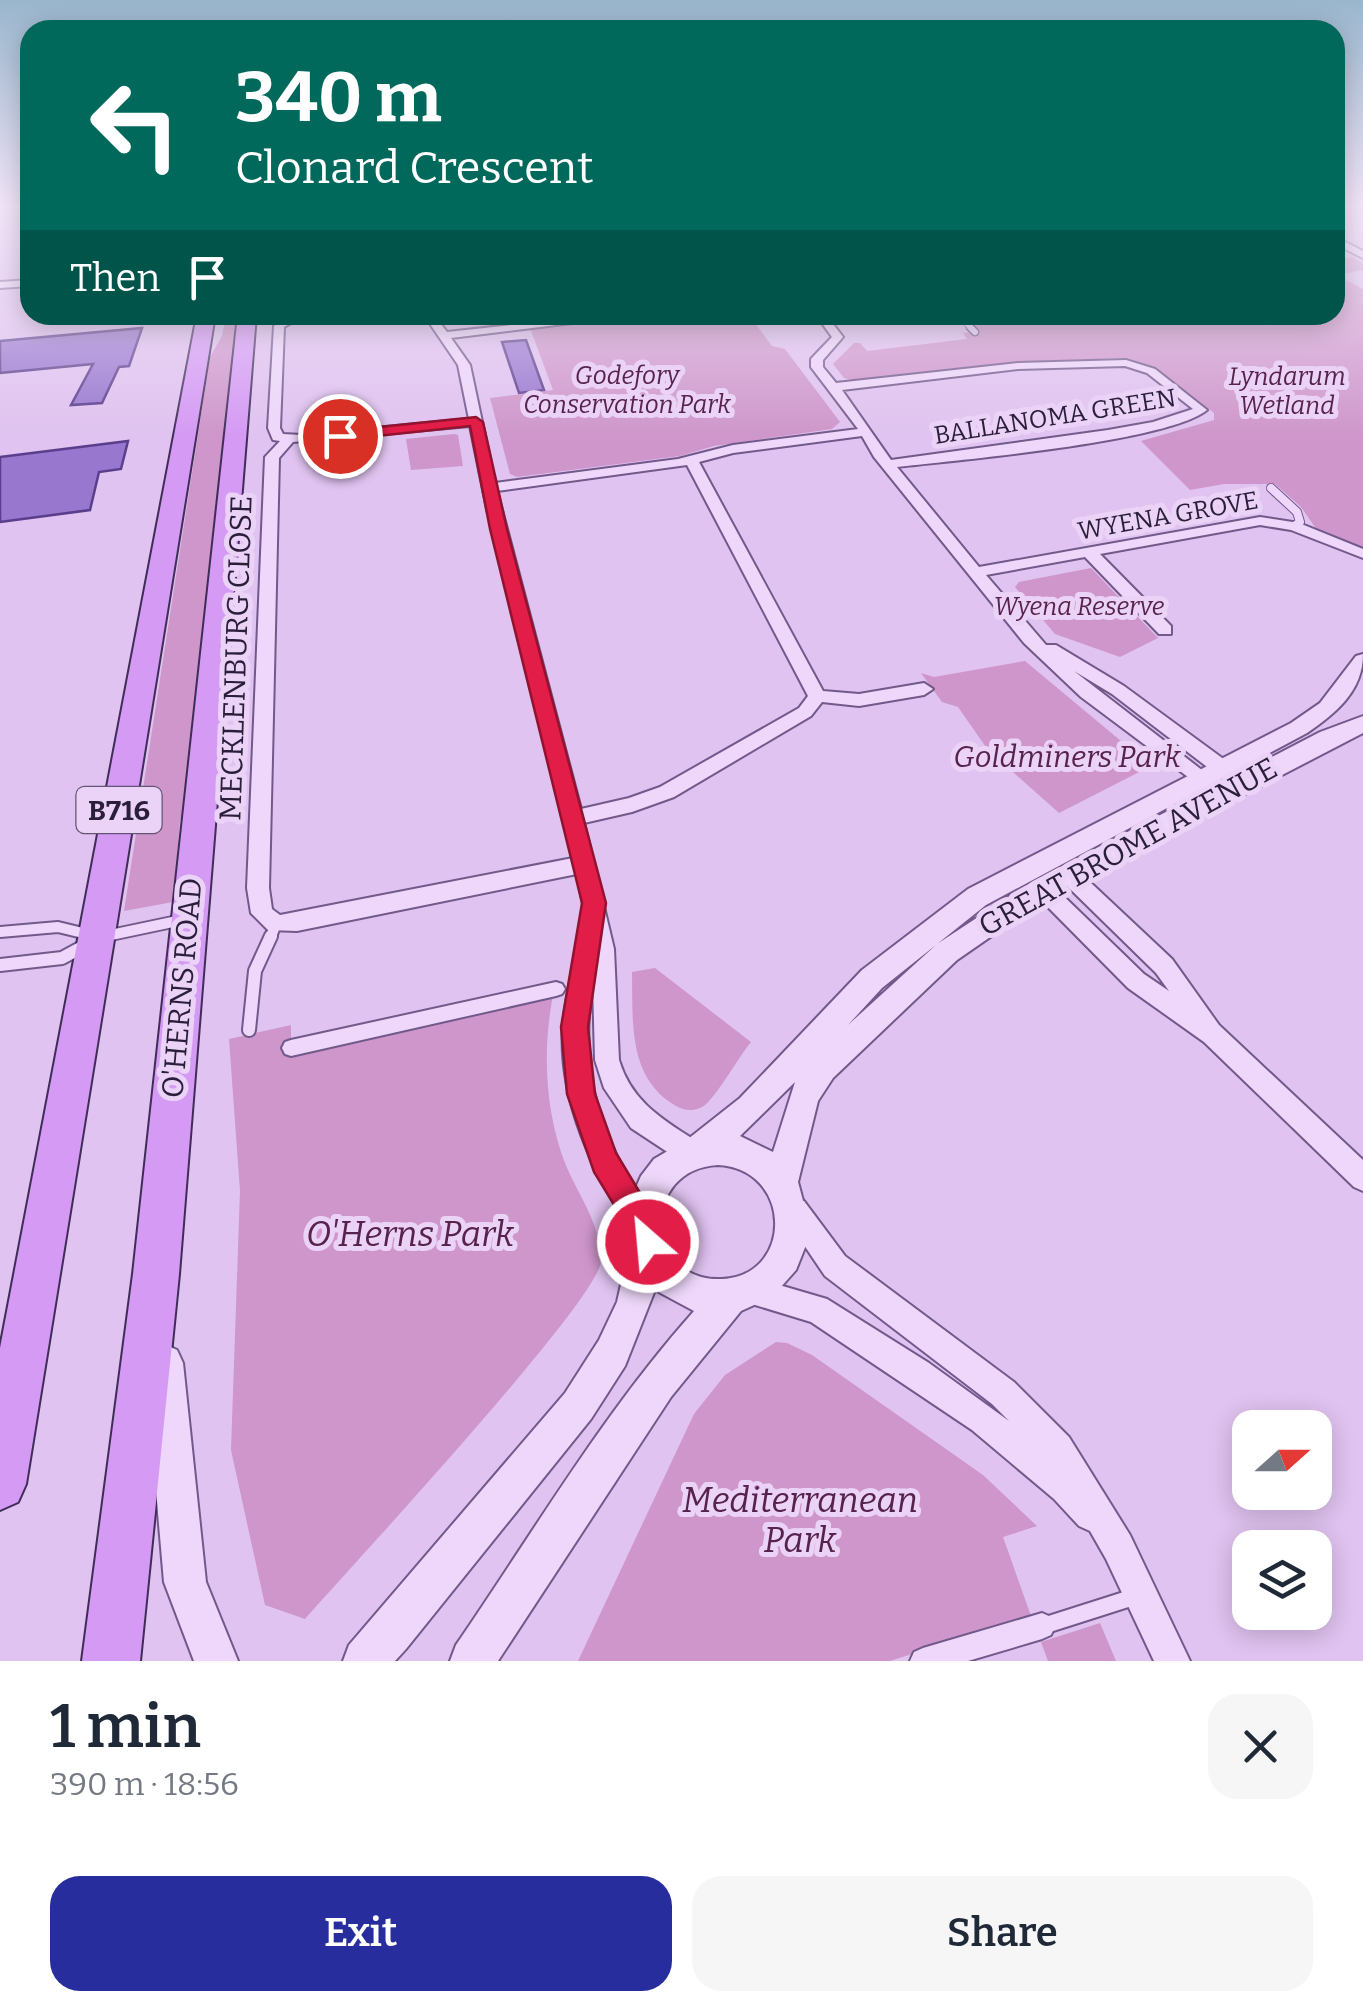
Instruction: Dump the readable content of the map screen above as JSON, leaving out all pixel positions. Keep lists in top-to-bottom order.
{
  "streets": {
    "main road": ["B716", "O'HERNS ROAD"],
    "street": [
      "BALLANOMA GREEN",
      "WYENA GROVE",
      "MECKLENBURG CLOSE",
      "GREAT BROME AVENUE"
    ]
  },
  "parks": [
    "Godefory Conservation Park",
    "Lyndarum Wetland",
    "Wyena Reserve",
    "Goldminers Park",
    "O'Herns Park",
    "Mediterranean Park"
  ],
  "north": "right",
  "page": {
    "turn": ["340 m", "Clonard Crescent"],
    "then": "Then",
    "heading": ["1 min", "390 m · 18:56"],
    "buttons": ["Exit", "Share"]
  }
}
